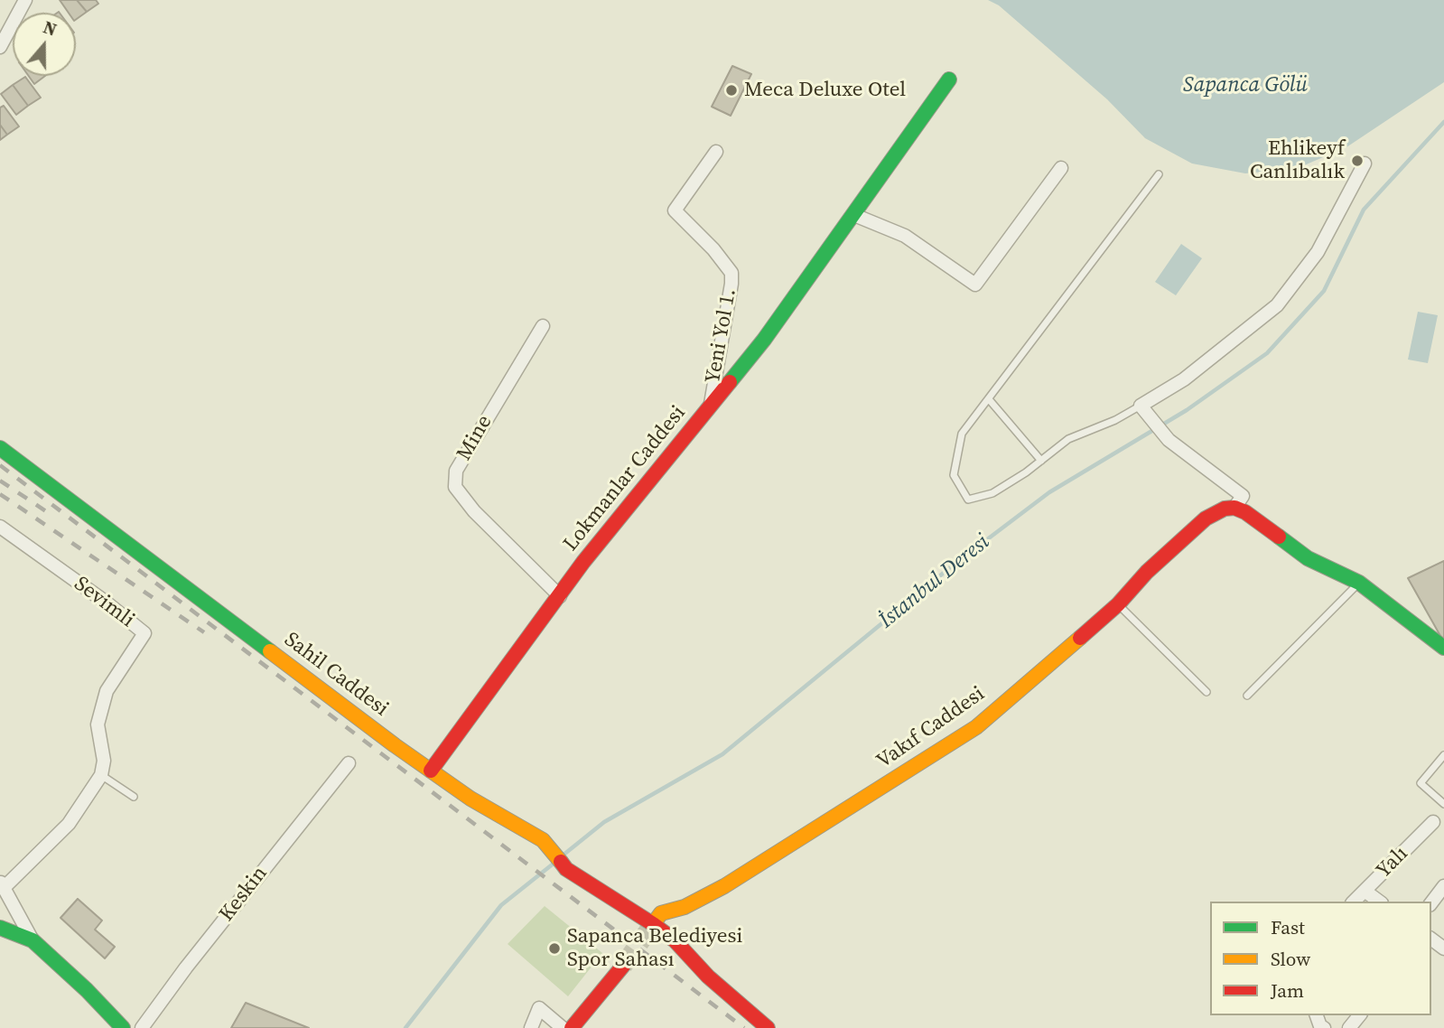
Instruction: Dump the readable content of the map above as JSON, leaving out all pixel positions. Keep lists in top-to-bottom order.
{
  "streets": {
    "street": [
      "Yeni Yol 1.",
      "Mine",
      "Lokmanlar Caddesi",
      "Sevimli",
      "Sahil Caddesi",
      "Vakıf Caddesi",
      "Yalı",
      "Keskin"
    ]
  },
  "crossings": [
    ["Yeni Yol 1.", "Lokmanlar Caddesi"],
    ["Mine", "Lokmanlar Caddesi"],
    ["Lokmanlar Caddesi", "Sahil Caddesi"],
    ["Sahil Caddesi", "Vakıf Caddesi"]
  ],
  "water": ["Sapanca Gölü", "İstanbul Deresi"],
  "places": ["Meca Deluxe Otel", "Ehlikeyf Canlıbalık", "Sapanca Belediyesi Spor Sahası"],
  "legend": ["Fast", "Slow", "Jam"],
  "north": "top"
}
